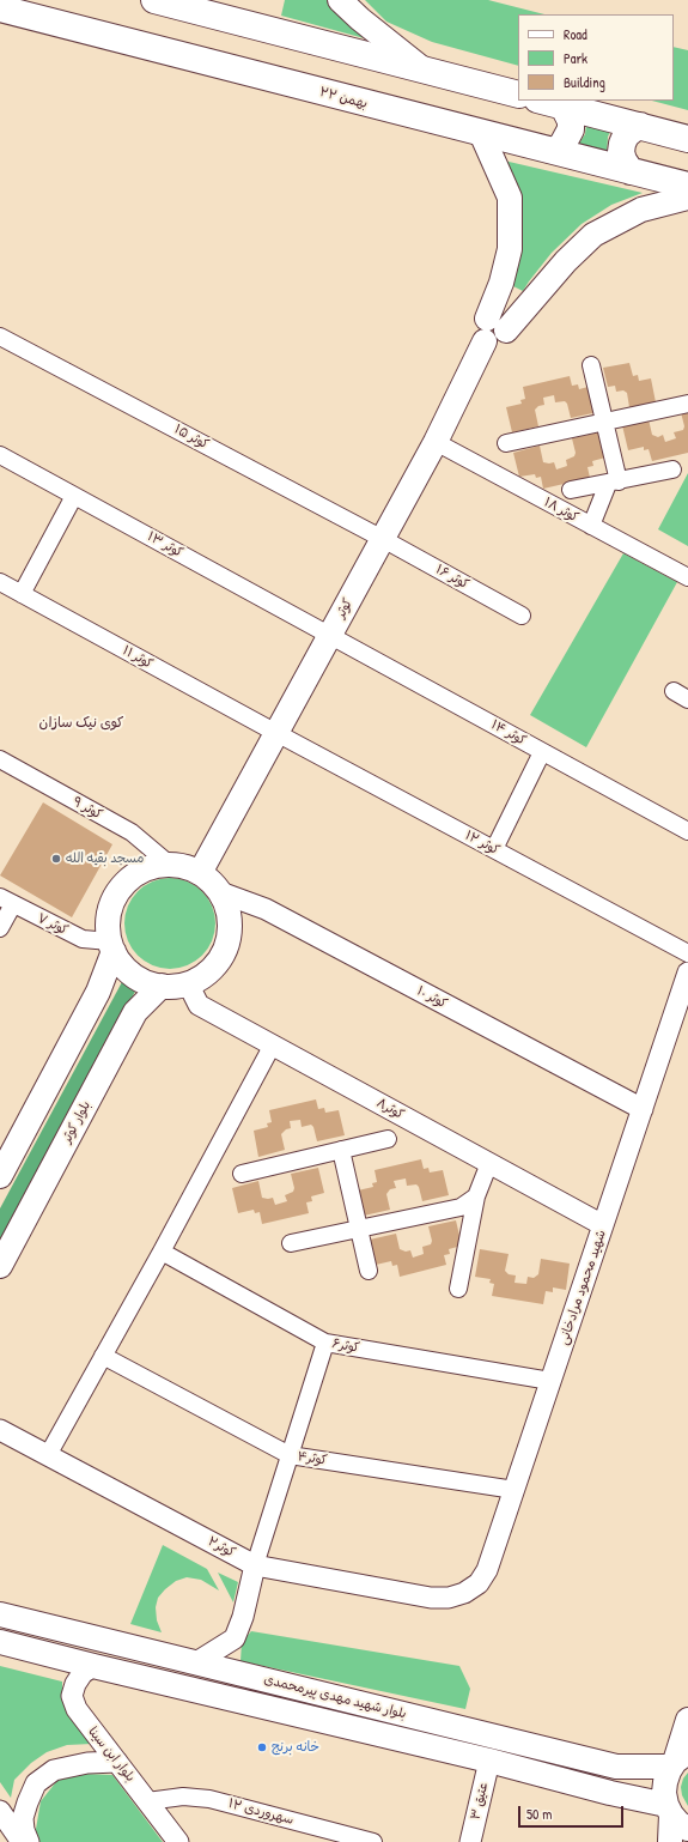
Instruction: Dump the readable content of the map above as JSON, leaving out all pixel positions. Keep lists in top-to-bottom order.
{
  "streets": {
    "highway": ["۲۲ بهمن"],
    "main road": ["کوثر", "بلوار کوثر", "بلوار شهید مهدی پیرمحمدی"],
    "street": [
      "۱۵ کوثر",
      "کوثر ۱۸",
      "کوثر ۱۳",
      "کوثر ۱۶",
      "کوثر ۱۱",
      "کوثر ۱۴",
      "کوثر ۹",
      "کوثر ۱۲",
      "کوثر ۷",
      "کوثر ۱۰",
      "کوثر۸",
      "شهید محمود مرادخانی",
      "کوثر۶",
      "کوثر۴",
      "کوثر۲",
      "بلوار ابن سینا",
      "عتیق ۳",
      "سهروردی ۱۲"
    ]
  },
  "crossings": [
    ["۱۵ کوثر", "کوثر ۱۶"],
    ["۱۵ کوثر", "کوثر"],
    ["کوثر ۱۸", "کوثر"],
    ["کوثر ۱۳", "کوثر"],
    ["کوثر ۱۳", "کوثر ۱۴"],
    ["کوثر ۱۶", "کوثر"],
    ["کوثر", "کوثر ۱۱"],
    ["کوثر", "کوثر ۱۴"],
    ["کوثر", "کوثر ۹"],
    ["کوثر", "کوثر ۱۲"],
    ["کوثر", "کوثر ۷"],
    ["کوثر", "کوثر ۱۰"],
    ["کوثر", "کوثر۸"],
    ["کوثر", "بلوار کوثر"],
    ["کوثر ۱۱", "کوثر ۱۲"],
    ["کوثر ۹", "کوثر ۷"],
    ["کوثر ۹", "کوثر ۱۰"],
    ["کوثر ۹", "کوثر۸"],
    ["کوثر ۹", "بلوار کوثر"],
    ["کوثر ۷", "کوثر ۱۰"],
    ["کوثر ۷", "کوثر۸"],
    ["کوثر ۷", "بلوار کوثر"],
    ["کوثر ۱۰", "کوثر۸"],
    ["کوثر ۱۰", "بلوار کوثر"],
    ["کوثر ۱۰", "شهید محمود مرادخانی"],
    ["کوثر۸", "بلوار کوثر"],
    ["کوثر۸", "شهید محمود مرادخانی"],
    ["شهید محمود مرادخانی", "کوثر۶"],
    ["شهید محمود مرادخانی", "کوثر۴"],
    ["شهید محمود مرادخانی", "کوثر۲"],
    ["بلوار شهید مهدی پیرمحمدی", "بلوار ابن سینا"],
    ["بلوار شهید مهدی پیرمحمدی", "عتیق ۳"],
    ["بلوار ابن سینا", "سهروردی ۱۲"]
  ],
  "districts": ["کوی نیک سازان"],
  "places": ["مسجد بقیه الله", "خانه برنج"],
  "legend": ["Road", "Park", "Building"],
  "scale_bar": "50 m"
}
